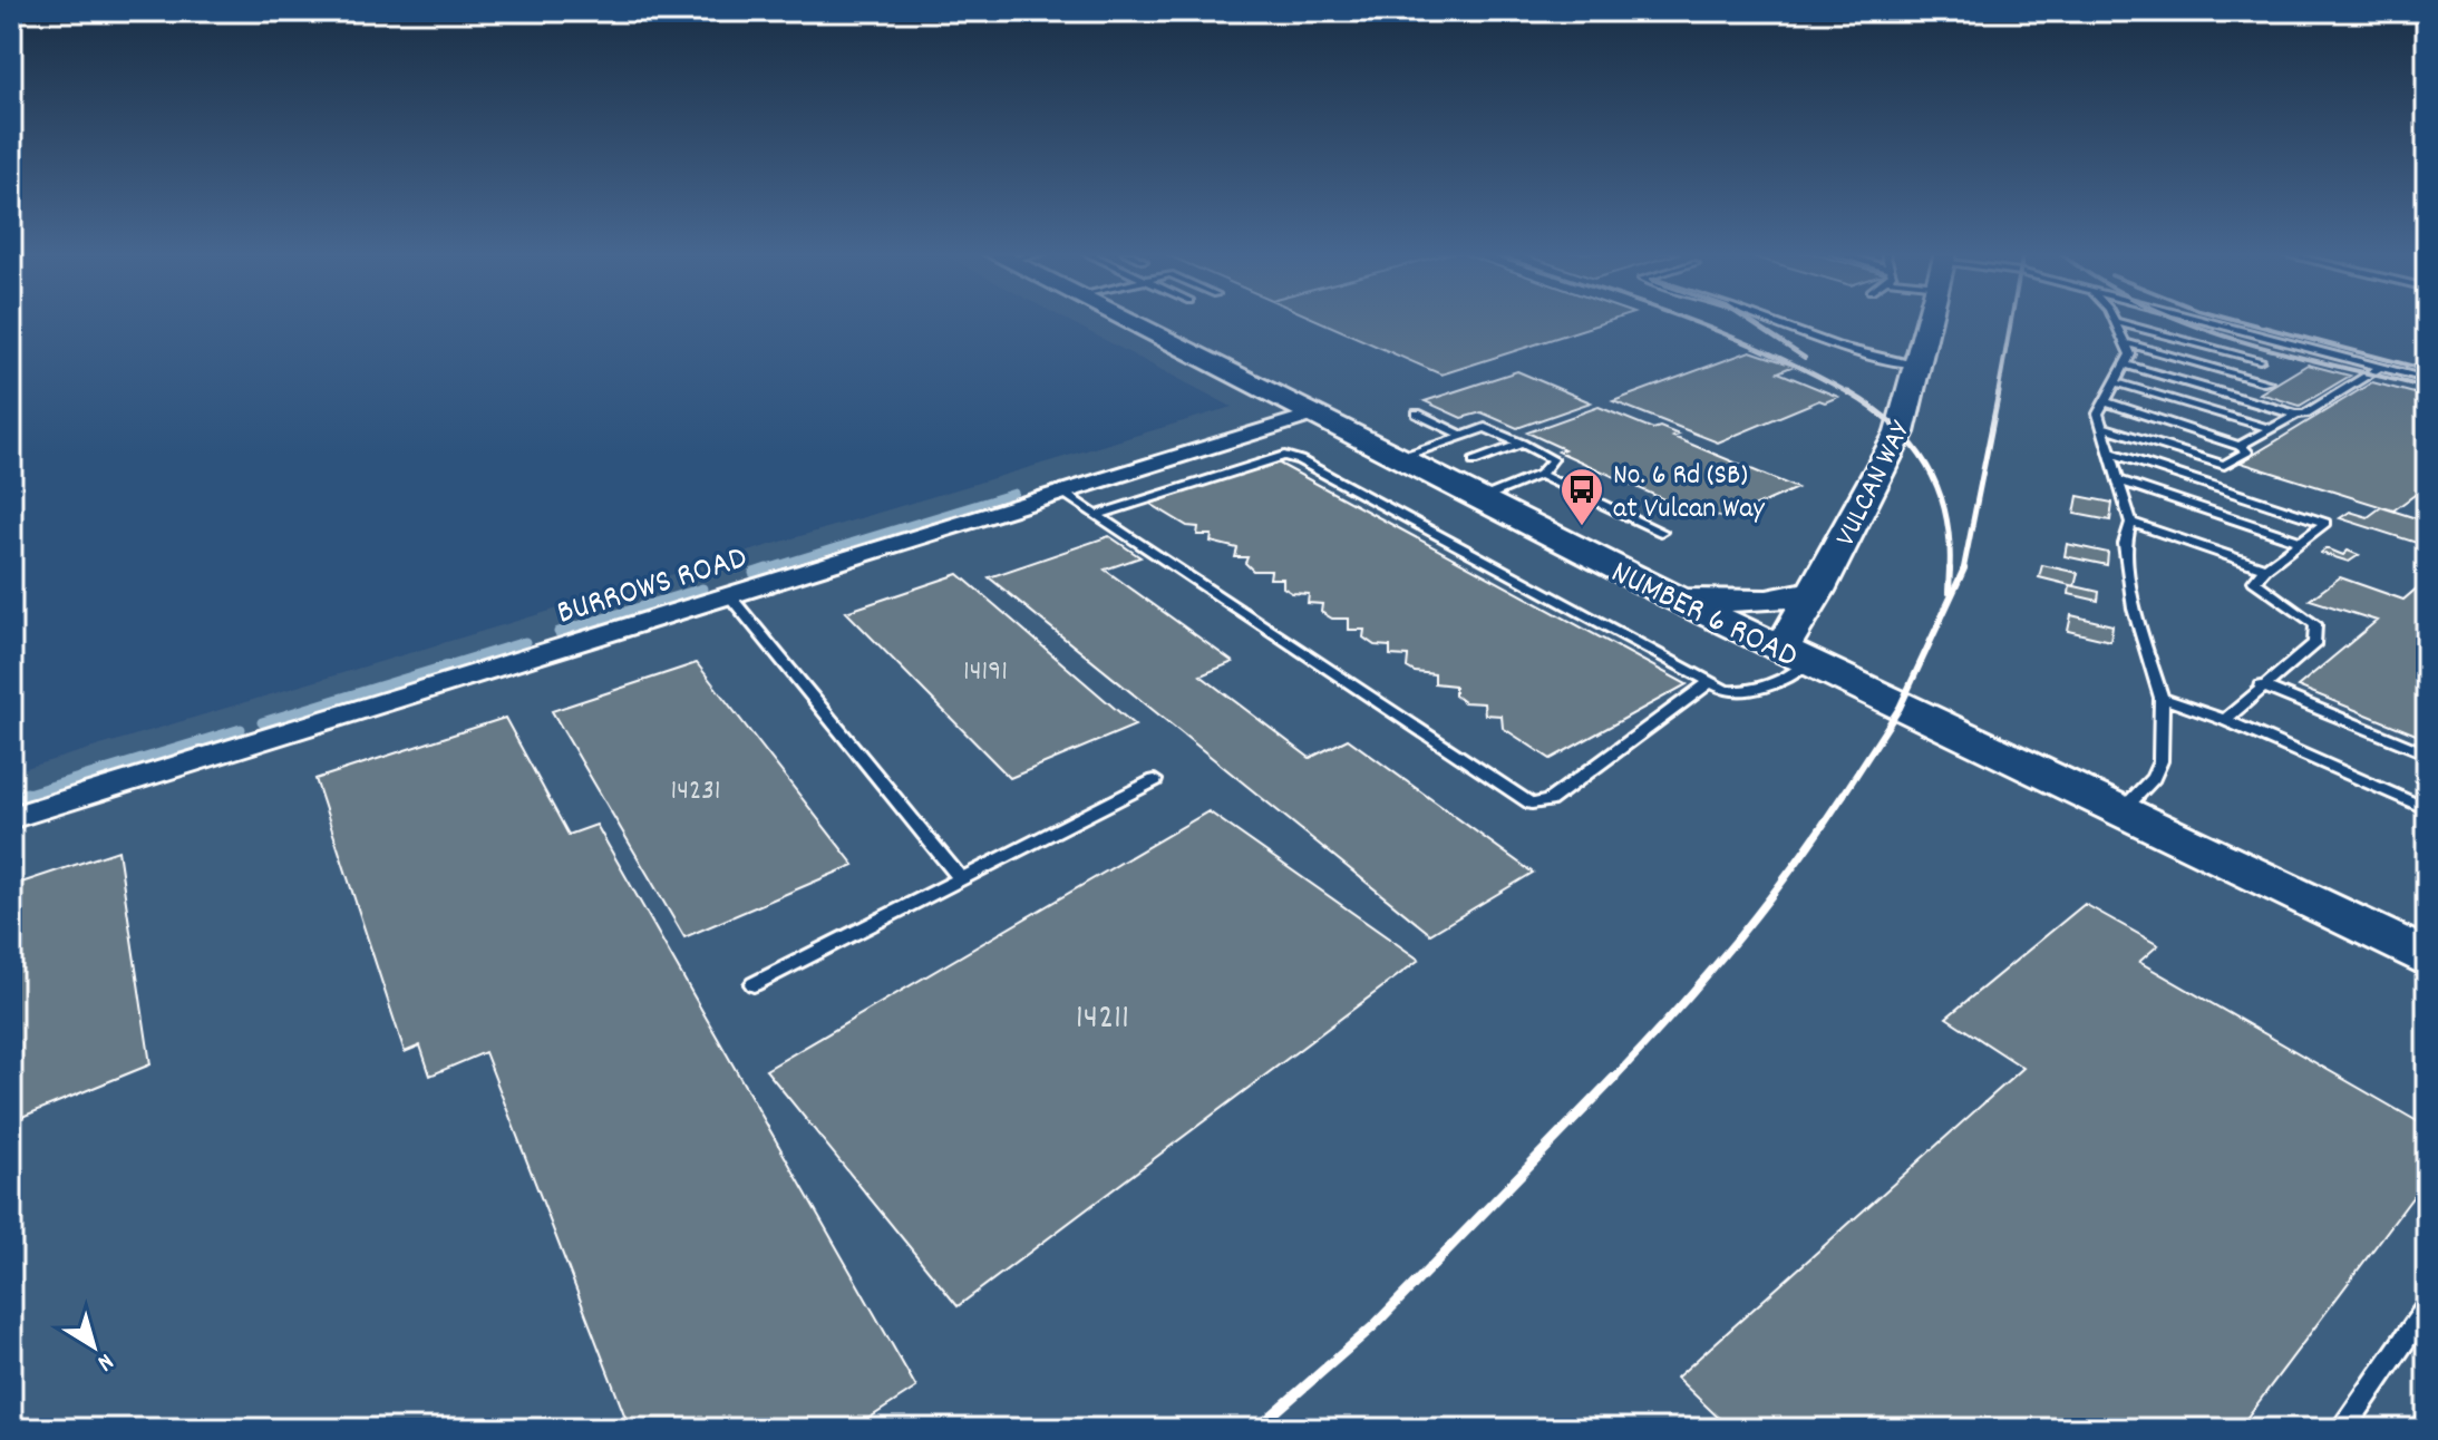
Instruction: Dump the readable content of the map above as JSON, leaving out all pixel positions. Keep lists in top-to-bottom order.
{
  "streets": {
    "street": ["VULCAN WAY", "BURROWS ROAD", "NUMBER 6 ROAD"]
  },
  "crossings": [
    ["VULCAN WAY", "NUMBER 6 ROAD"],
    ["BURROWS ROAD", "NUMBER 6 ROAD"]
  ],
  "places": {
    "bus stop": ["No. 6 Rd (SB) at Vulcan Way"]
  },
  "house_numbers": ["14191", "14231", "14211"],
  "north": "bottom right"
}
